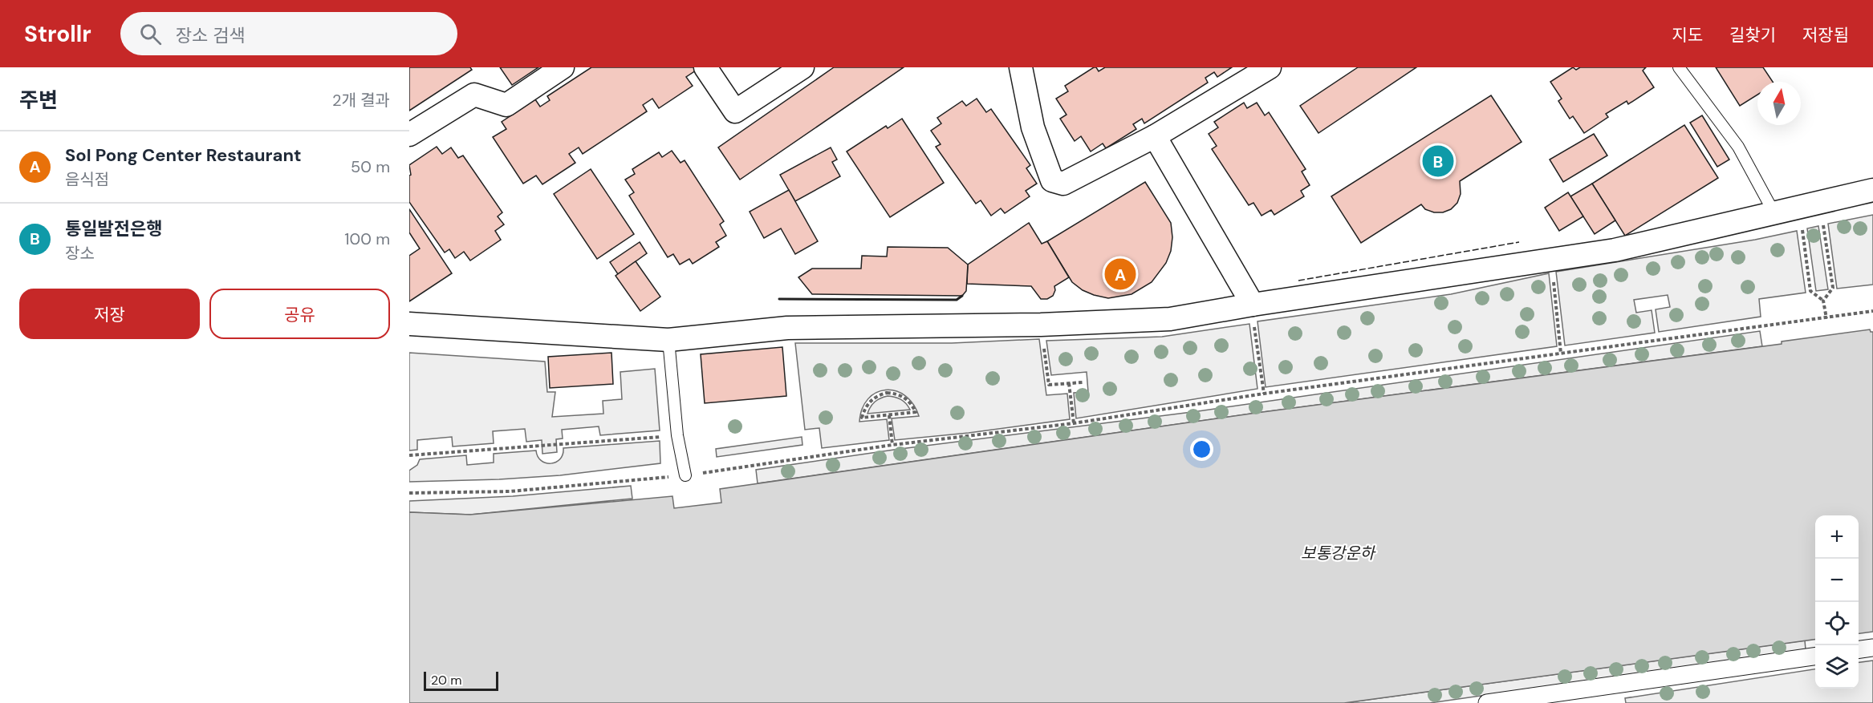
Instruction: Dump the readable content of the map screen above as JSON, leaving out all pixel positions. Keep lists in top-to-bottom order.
{
  "water": ["보통강운하"],
  "scale_bar": "20 m",
  "north": "top",
  "page": {
    "header": "Strollr",
    "search": "장소 검색",
    "nav": ["지도", "길찾기", "저장됨"],
    "heading": ["주변", "2개 결과"],
    "list": [
      {
        "mark": "A",
        "name": "Sol Pong Center Restaurant",
        "note": "음식점",
        "value": "50 m"
      },
      {
        "mark": "B",
        "name": "통일발전은행",
        "note": "장소",
        "value": "100 m"
      }
    ],
    "pins": ["B", "A"],
    "buttons": ["저장", "공유"],
    "map_buttons": ["+", "−"],
    "scale": "20 m"
  }
}
